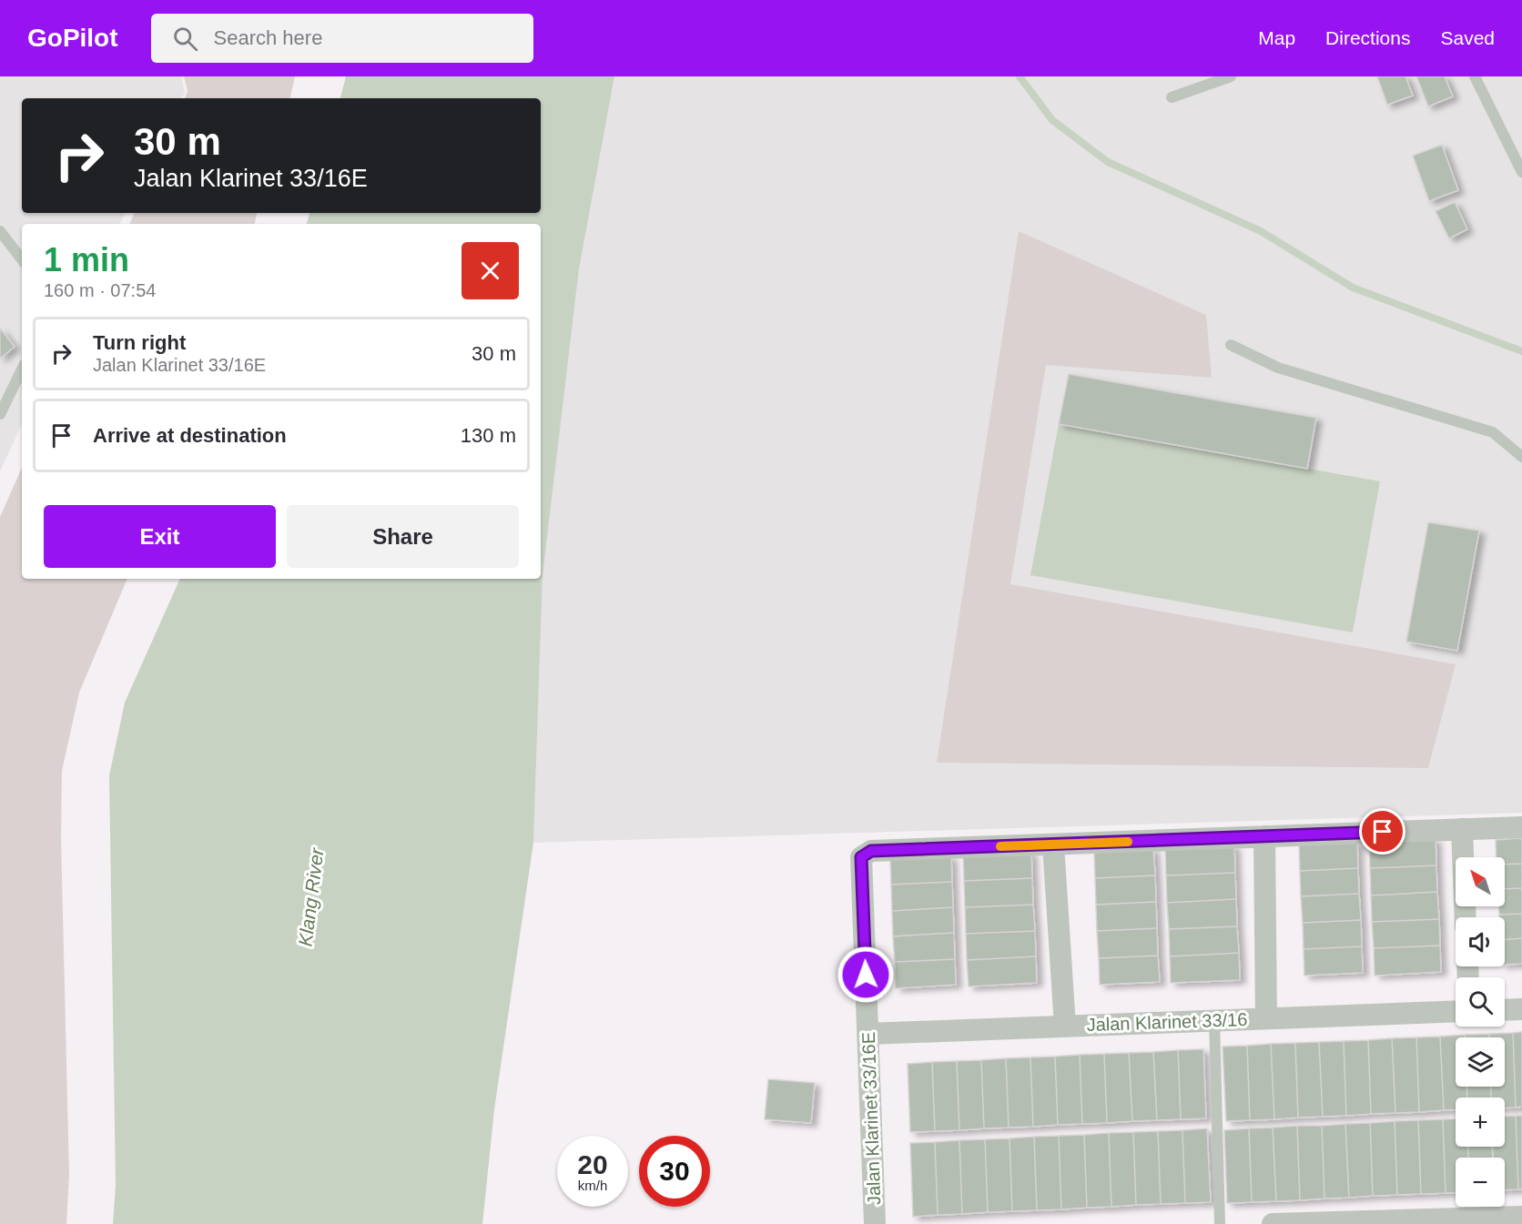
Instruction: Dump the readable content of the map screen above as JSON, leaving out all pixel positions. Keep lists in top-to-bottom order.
{
  "streets": {
    "street": ["Jalan Klarinet 33/16", "Jalan Klarinet 33/16E"]
  },
  "crossings": [
    ["Jalan Klarinet 33/16", "Jalan Klarinet 33/16E"]
  ],
  "water": ["Klang River"],
  "north": "top left",
  "page": {
    "header": "GoPilot",
    "search": "Search here",
    "nav": ["Map", "Directions", "Saved"],
    "turn": ["30 m", "Jalan Klarinet 33/16E"],
    "heading": ["1 min", "160 m · 07:54"],
    "list": [
      {
        "name": "Turn right",
        "note": "Jalan Klarinet 33/16E",
        "value": "30 m"
      },
      {
        "name": "Arrive at destination",
        "value": "130 m"
      }
    ],
    "buttons": ["Exit", "Share"],
    "map_buttons": ["+", "−"],
    "speed": "20 km/h",
    "limit": "30"
  }
}
